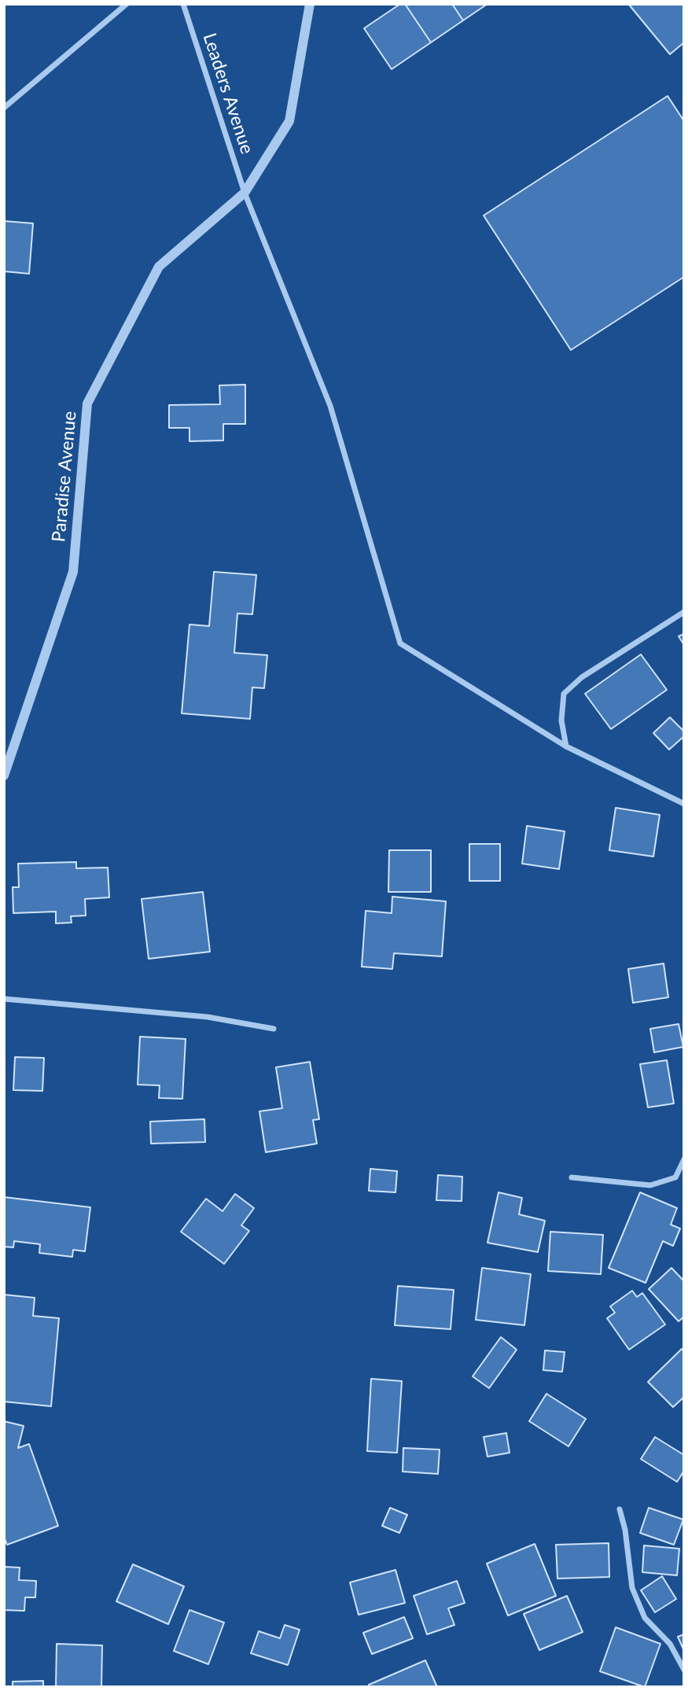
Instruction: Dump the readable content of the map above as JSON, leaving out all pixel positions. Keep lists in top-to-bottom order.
{
  "streets": {
    "street": ["Leaders Avenue", "Paradise Avenue"]
  },
  "crossings": [
    ["Leaders Avenue", "Paradise Avenue"]
  ]
}
